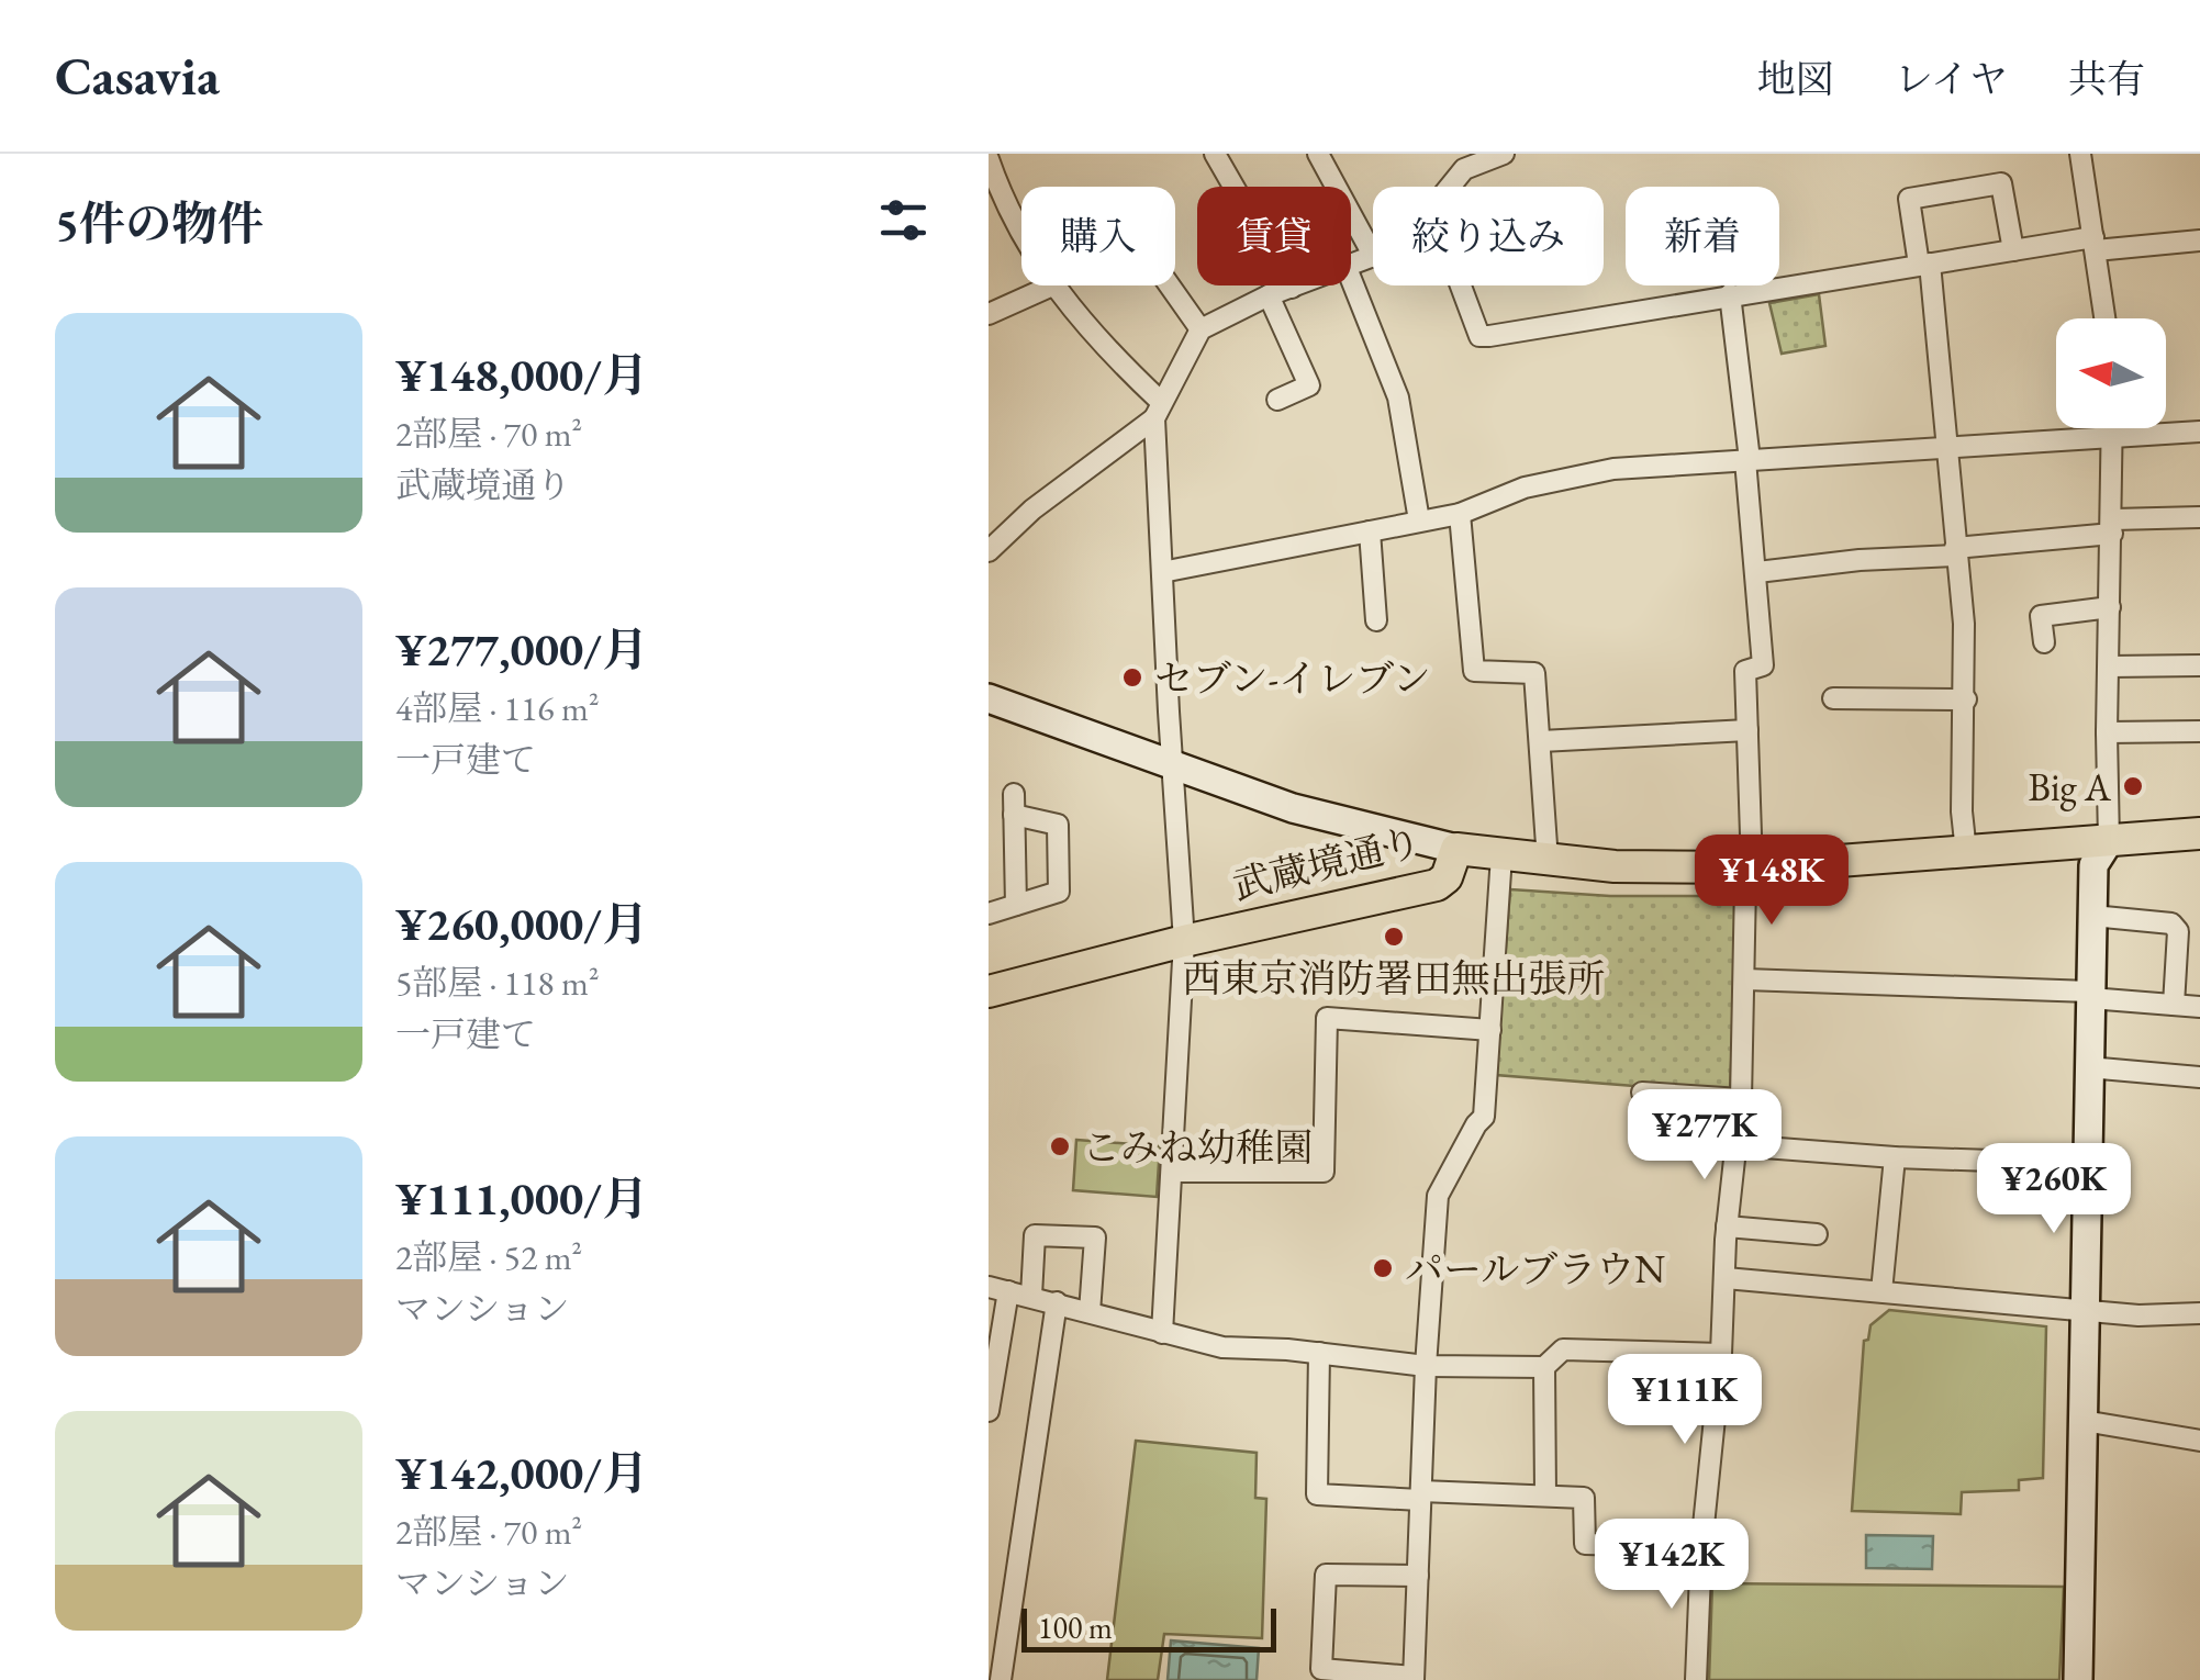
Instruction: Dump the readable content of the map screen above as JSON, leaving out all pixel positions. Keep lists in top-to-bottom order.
{
  "streets": {
    "main road": ["武蔵境通り"]
  },
  "places": [
    "セブン-イレブン",
    "Big A",
    "西東京消防署田無出張所",
    "こみね幼稚園",
    "パールブラウN"
  ],
  "scale_bar": "100 m",
  "north": "left",
  "page": {
    "header": "Casavia",
    "nav": ["地図", "レイヤ", "共有"],
    "heading": "5件の物件",
    "chip": [
      "購入",
      "賃貸",
      "絞り込み",
      "新着"
    ],
    "list": [
      {
        "name": "¥148,000/月",
        "note": "2部屋 · 70 m² · 武蔵境通り"
      },
      {
        "name": "¥277,000/月",
        "note": "4部屋 · 116 m² · 一戸建て"
      },
      {
        "name": "¥260,000/月",
        "note": "5部屋 · 118 m² · 一戸建て"
      },
      {
        "name": "¥111,000/月",
        "note": "2部屋 · 52 m² · マンション"
      },
      {
        "name": "¥142,000/月",
        "note": "2部屋 · 70 m² · マンション"
      }
    ],
    "price": [
      "¥148K",
      "¥277K",
      "¥260K",
      "¥111K",
      "¥142K"
    ],
    "scale": "100 m"
  }
}
